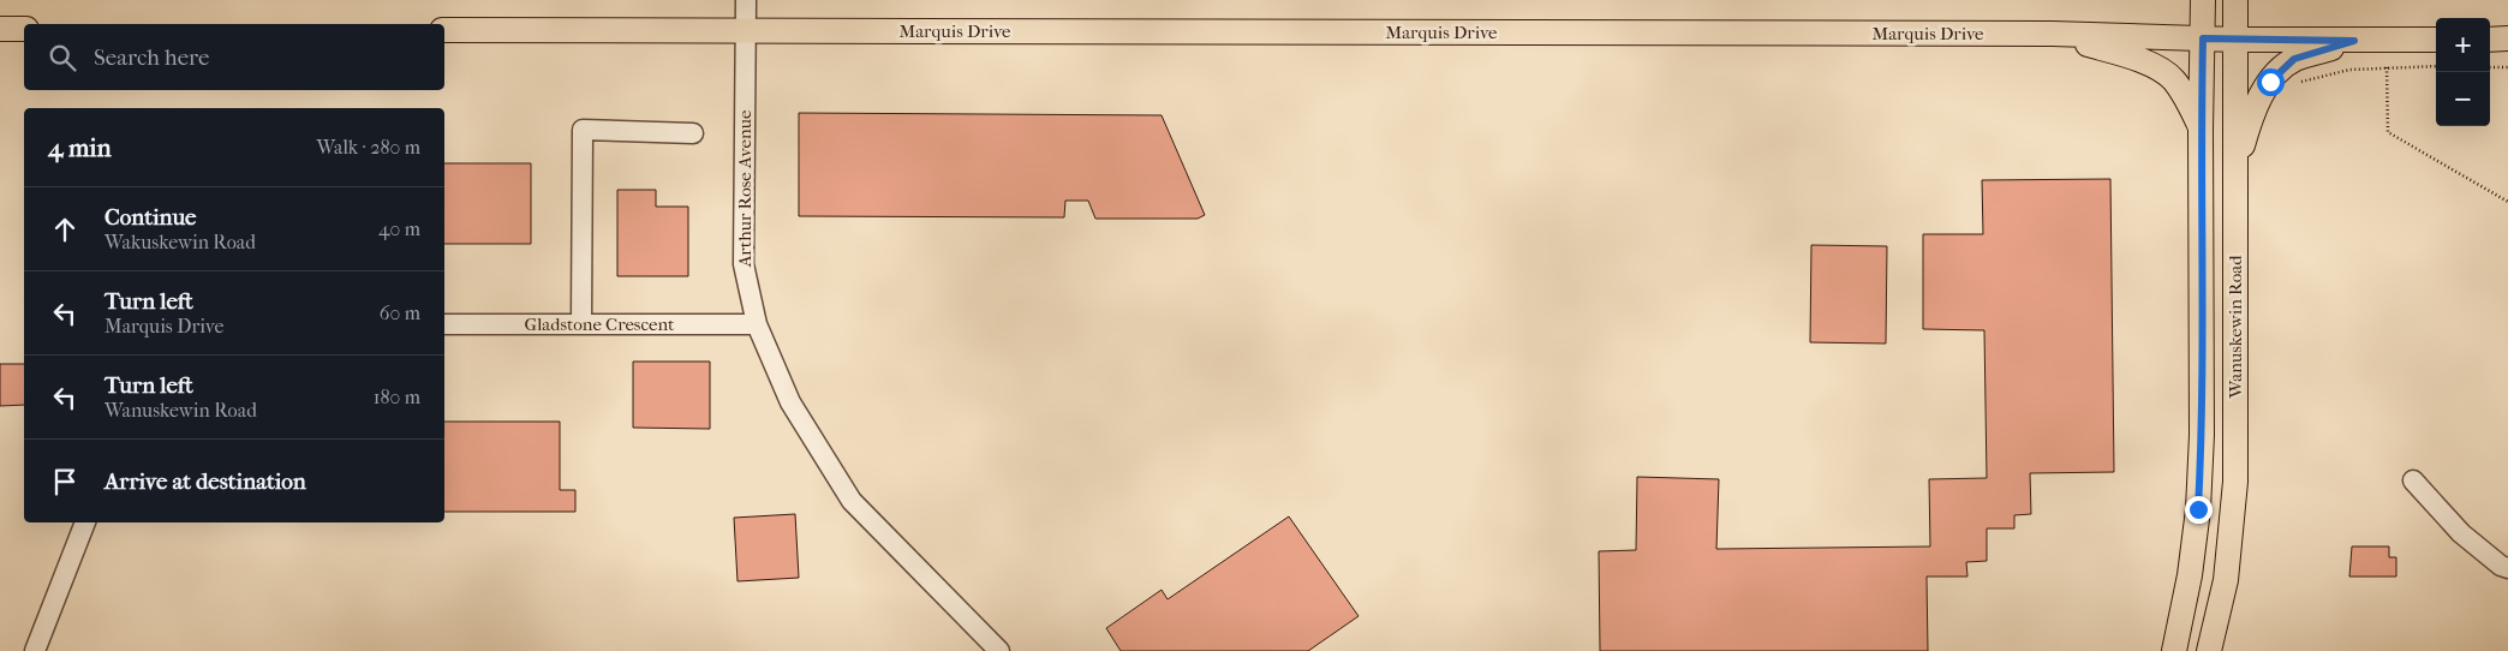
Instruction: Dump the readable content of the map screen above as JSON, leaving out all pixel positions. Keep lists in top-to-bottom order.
{
  "streets": {
    "main road": ["Marquis Drive", "Wanuskewin Road"],
    "street": ["Arthur Rose Avenue", "Gladstone Crescent"]
  },
  "crossings": [
    ["Marquis Drive", "Arthur Rose Avenue"],
    ["Marquis Drive", "Wanuskewin Road"],
    ["Arthur Rose Avenue", "Gladstone Crescent"]
  ],
  "page": {
    "map_buttons": ["+", "−"],
    "search": "Search here",
    "heading": ["4 min", "Walk · 280 m"],
    "list": [
      ["Continue", "Wakuskewin Road", "40 m"],
      ["Turn left", "Marquis Drive", "60 m"],
      ["Turn left", "Wanuskewin Road", "180 m"],
      "Arrive at destination"
    ]
  }
}
